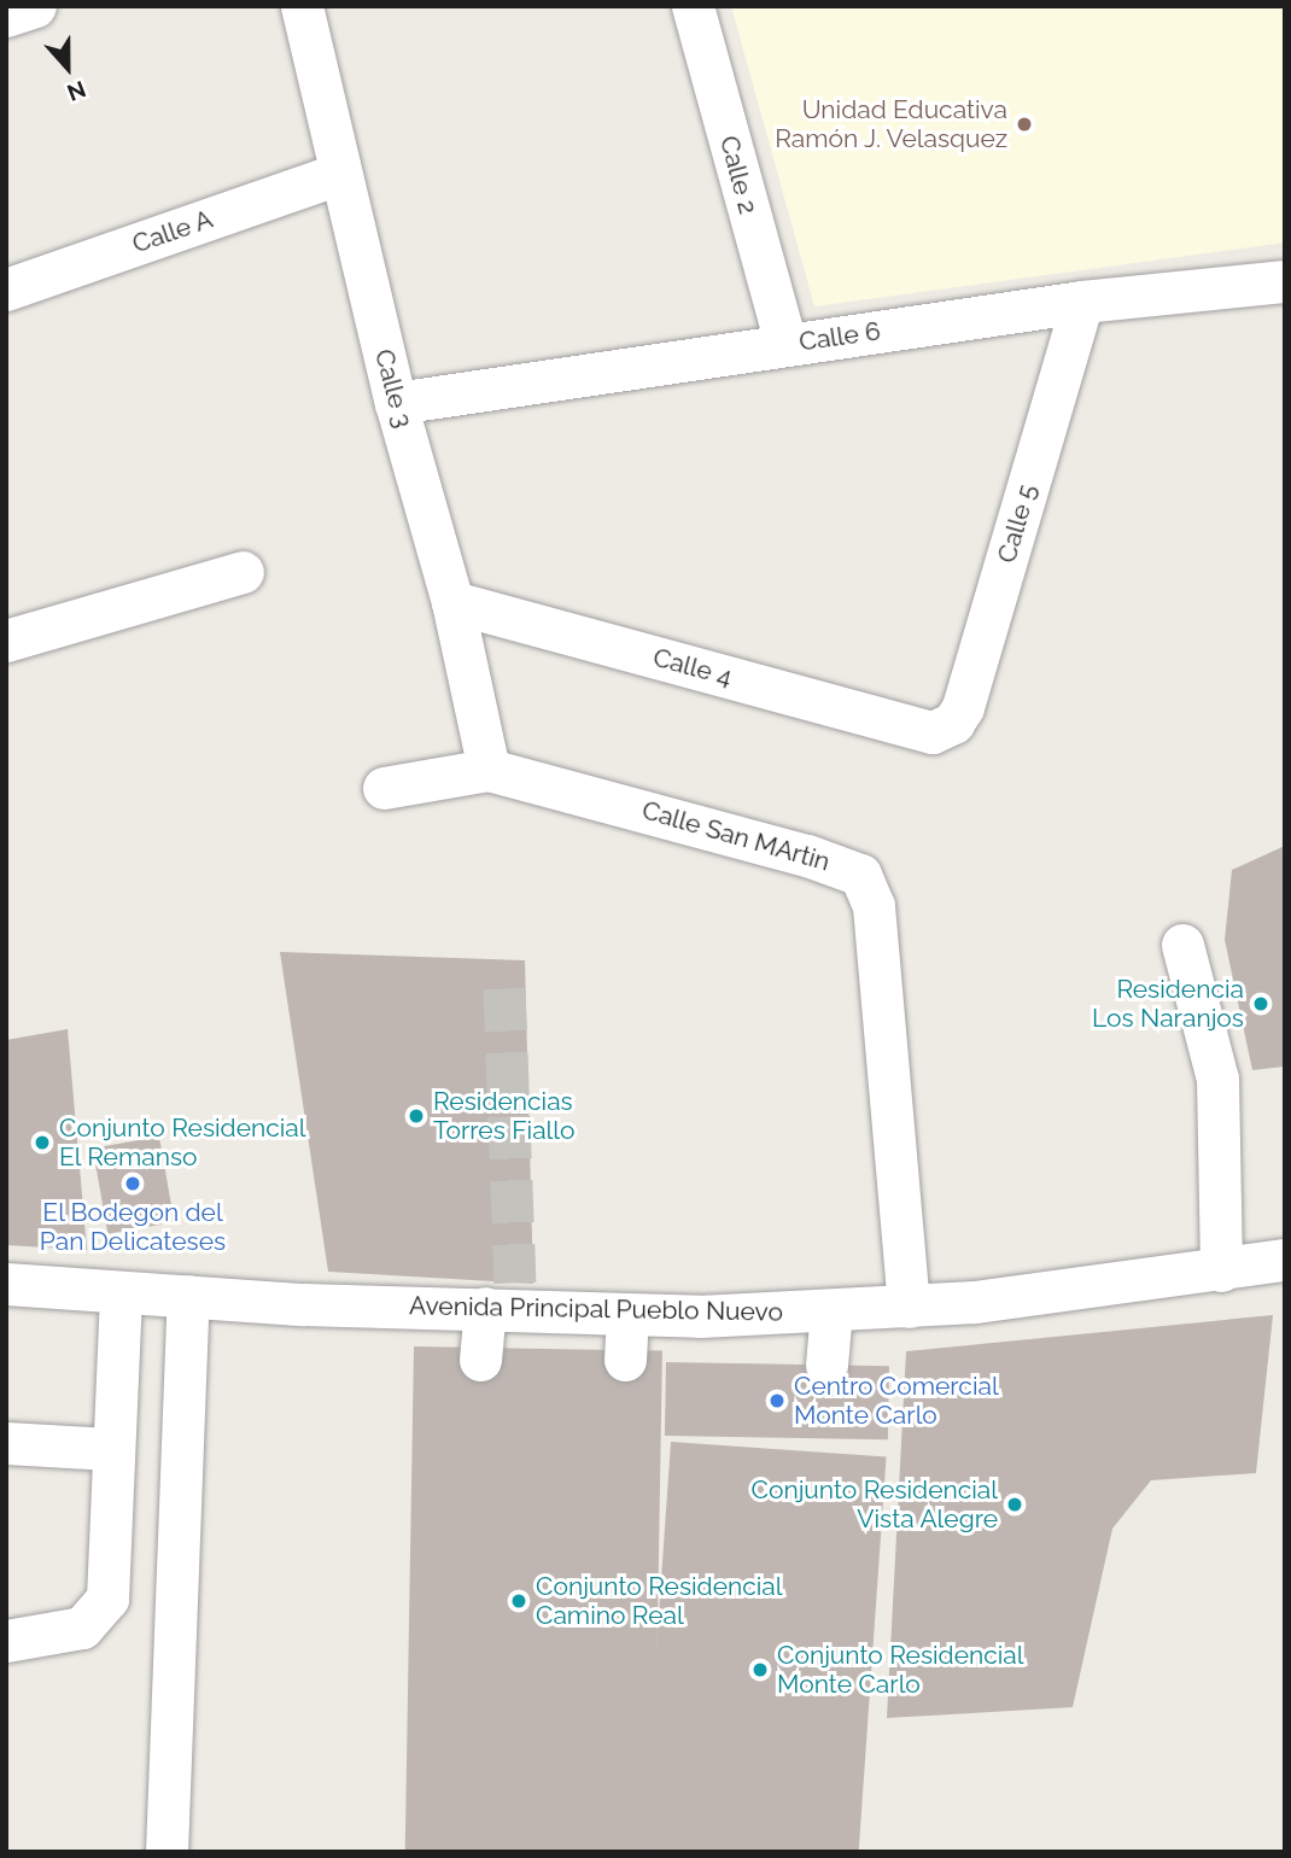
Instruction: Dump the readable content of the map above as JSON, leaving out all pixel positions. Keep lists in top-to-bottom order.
{
  "streets": {
    "street": [
      "Calle 2",
      "Calle A",
      "Calle 6",
      "Calle 3",
      "Calle 5",
      "Calle 4",
      "Calle San MArtin",
      "Avenida Principal Pueblo Nuevo"
    ]
  },
  "crossings": [
    ["Calle 2", "Calle 6"],
    ["Calle A", "Calle 3"],
    ["Calle 6", "Calle 3"],
    ["Calle 6", "Calle 5"],
    ["Calle 3", "Calle 4"],
    ["Calle 3", "Calle San MArtin"],
    ["Calle 5", "Calle 4"],
    ["Calle San MArtin", "Avenida Principal Pueblo Nuevo"]
  ],
  "places": [
    "Unidad Educativa Ramón J. Velasquez",
    "Residencia Los Naranjos",
    "Residencias Torres Fiallo",
    "Conjunto Residencial El Remanso",
    "El Bodegon del Pan Delicateses",
    "Centro Comercial Monte Carlo",
    "Conjunto Residencial Vista Alegre",
    "Conjunto Residencial Camino Real",
    "Conjunto Residencial Monte Carlo"
  ],
  "north": "bottom"
}
